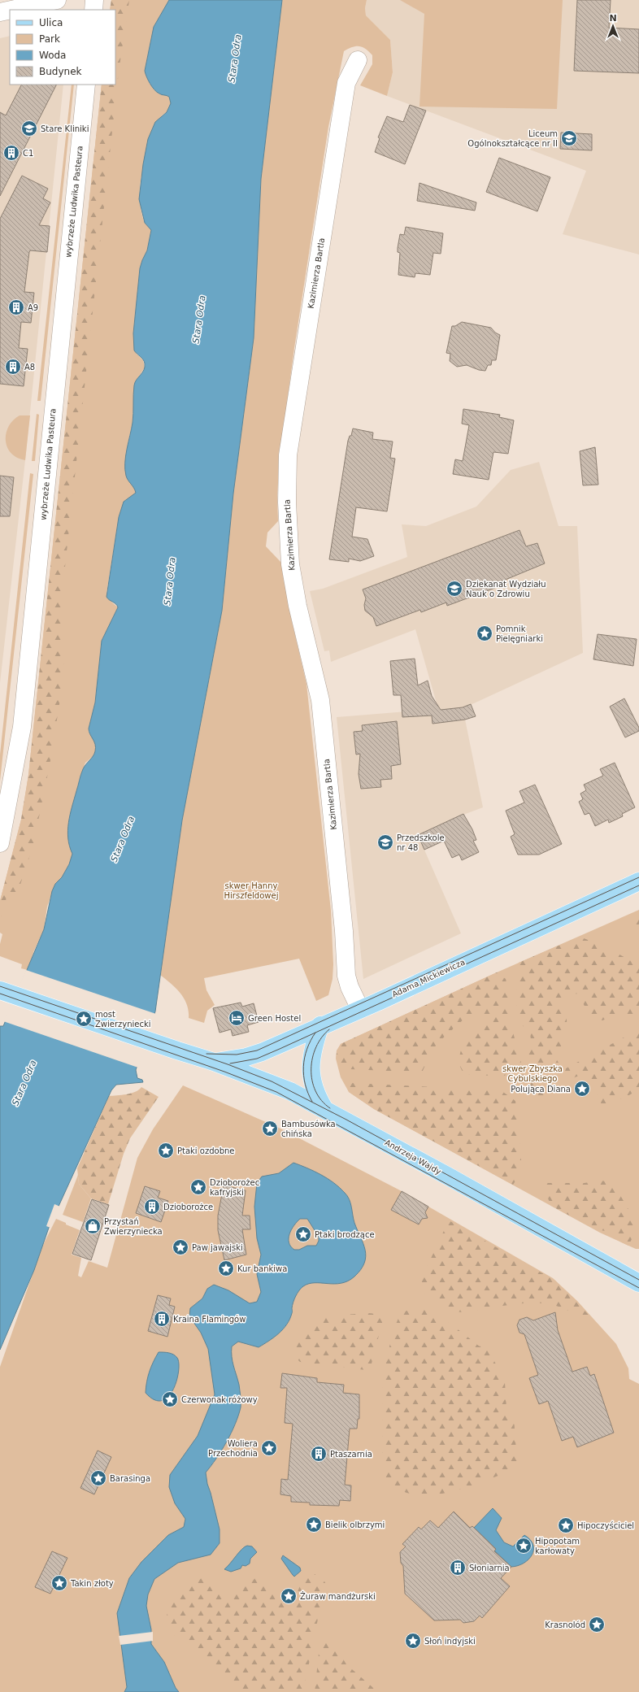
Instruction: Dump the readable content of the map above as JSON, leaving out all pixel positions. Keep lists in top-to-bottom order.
{
  "streets": {
    "main road": ["Adama Mickiewicza", "Andrzeja Wajdy"],
    "street": ["wybrzeże Ludwika Pasteura", "Kazimierza Bartla"]
  },
  "crossings": [
    ["Kazimierza Bartla", "Adama Mickiewicza"],
    ["Adama Mickiewicza", "Andrzeja Wajdy"]
  ],
  "water": ["Stara Odra"],
  "parks": ["skwer Hanny Hirszfeldowej", "skwer Zbyszka Cybulskiego"],
  "places": {
    "school or university": [
      "Stare Kliniki",
      "Liceum Ogólnokształcące nr II",
      "Dziekanat Wydziału Nauk o Zdrowiu",
      "Przedszkole nr 48"
    ],
    "building": [
      "C1",
      "A9",
      "A8",
      "Dzioborożce",
      "Kraina Flamingów",
      "Ptaszarnia",
      "Słoniarnia"
    ],
    "place": [
      "Pomnik Pielęgniarki",
      "most Zwierzyniecki",
      "Polująca Diana",
      "Bambusówka chińska",
      "Ptaki ozdobne",
      "Dzioborożec kafryjski",
      "Ptaki brodzące",
      "Paw jawajski",
      "Kur bankiwa",
      "Czerwonak różowy",
      "Woliera Przechodnia",
      "Barasinga",
      "Bielik olbrzymi",
      "Hipoczyściciel",
      "Hipopotam karłowaty",
      "Takin złoty",
      "Żuraw mandżurski",
      "Krasnolód",
      "Słoń indyjski"
    ],
    "hotel": ["Green Hostel"],
    "shop": ["Przystań Zwierzyniecka"]
  },
  "legend": [
    "Ulica",
    "Park",
    "Woda",
    "Budynek"
  ],
  "north": "top"
}
